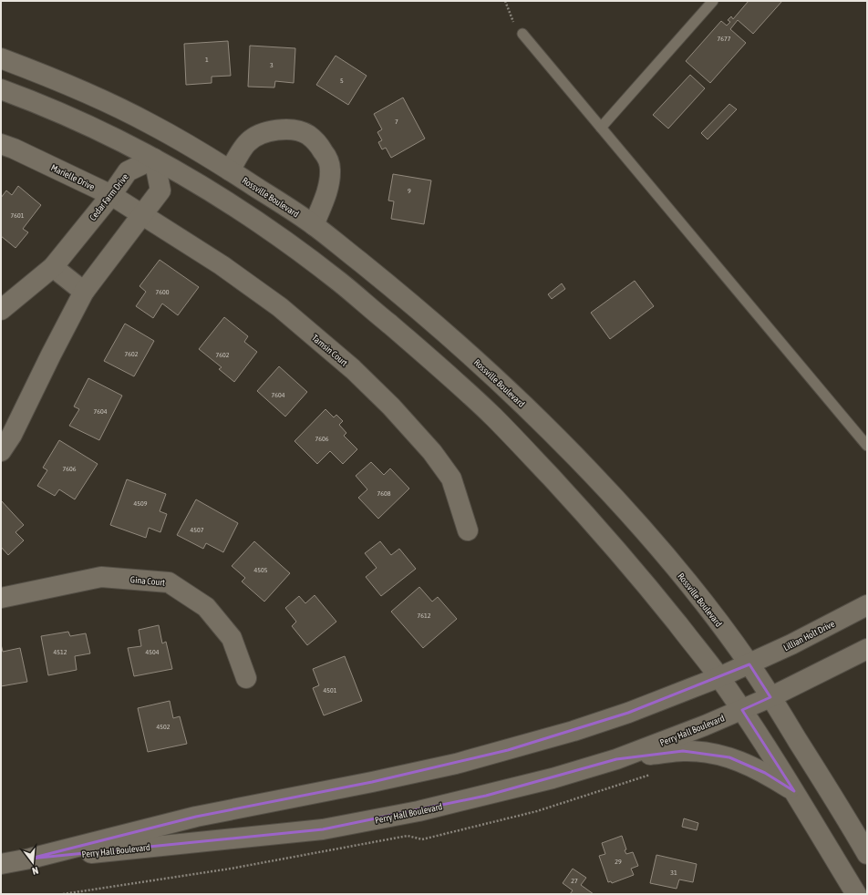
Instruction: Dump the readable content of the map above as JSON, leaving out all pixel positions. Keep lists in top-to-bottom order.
{
  "streets": {
    "main road": [
      "Marielle Drive",
      "Cedar Farm Drive",
      "Rossville Boulevard",
      "Tamsin Court",
      "Gina Court",
      "Lillian Holt Drive",
      "Perry Hall Boulevard"
    ]
  },
  "crossings": [
    ["Marielle Drive", "Cedar Farm Drive"],
    ["Marielle Drive", "Tamsin Court"],
    ["Rossville Boulevard", "Lillian Holt Drive"],
    ["Rossville Boulevard", "Perry Hall Boulevard"],
    ["Lillian Holt Drive", "Perry Hall Boulevard"]
  ],
  "house_numbers": [
    "7677",
    "1",
    "3",
    "5",
    "7",
    "9",
    "7601",
    "7600",
    "7602",
    "7602",
    "7604",
    "7604",
    "7606",
    "7606",
    "7608",
    "4509",
    "4507",
    "4505",
    "7612",
    "4512",
    "4504",
    "4501",
    "4502",
    "29",
    "31",
    "27"
  ],
  "north": "bottom"
}
